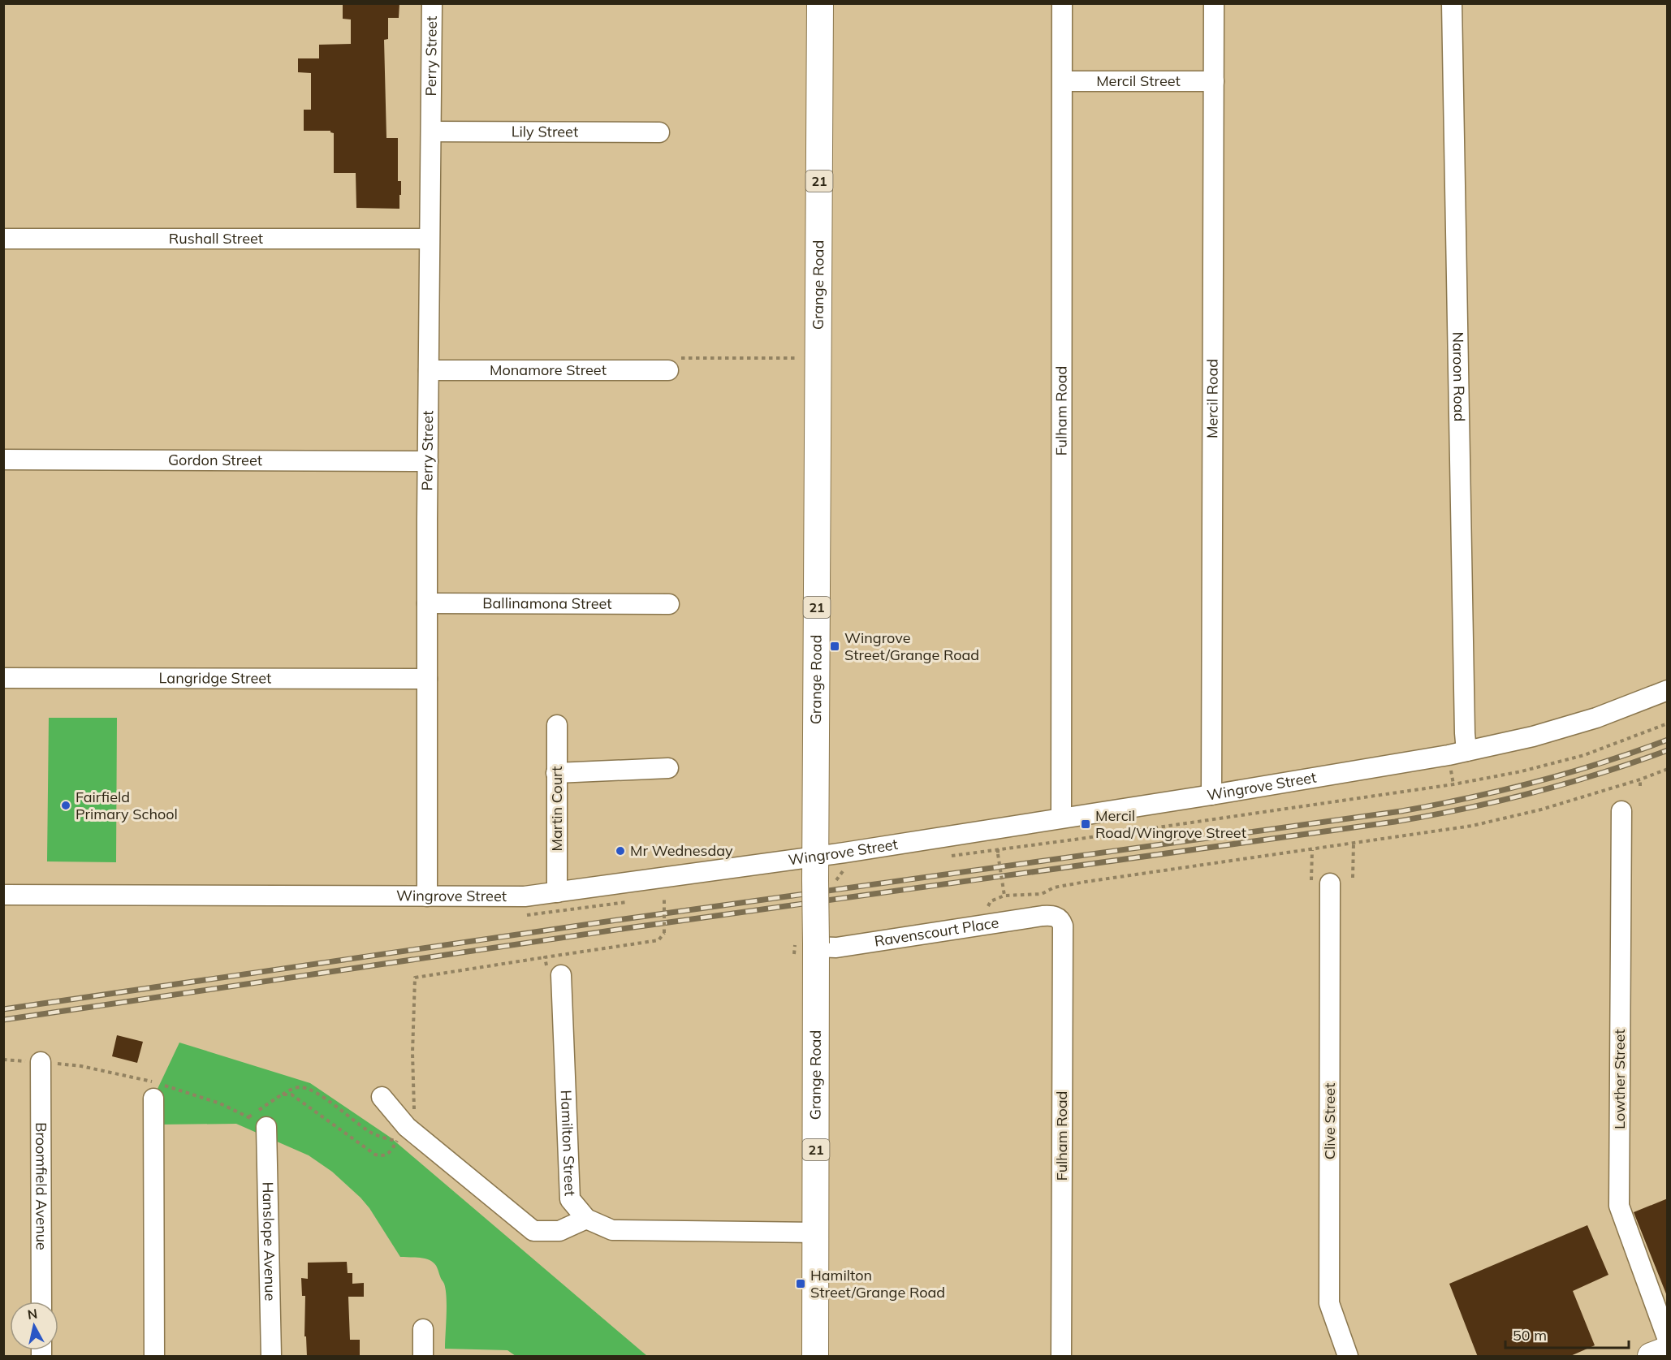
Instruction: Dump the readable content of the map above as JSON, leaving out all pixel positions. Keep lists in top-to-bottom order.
{
  "streets": {
    "main road": ["21", "Grange Road"],
    "street": [
      "Perry Street",
      "Mercil Street",
      "Lily Street",
      "Rushall Street",
      "Monamore Street",
      "Naroon Road",
      "Mercil Road",
      "Fulham Road",
      "Gordon Street",
      "Ballinamona Street",
      "Langridge Street",
      "Wingrove Street",
      "Martin Court",
      "Ravenscourt Place",
      "Lowther Street",
      "Clive Street",
      "Hamilton Street",
      "Broomfield Avenue",
      "Hanslope Avenue"
    ]
  },
  "crossings": [
    ["Perry Street", "Lily Street"],
    ["Perry Street", "Rushall Street"],
    ["Perry Street", "Monamore Street"],
    ["Perry Street", "Gordon Street"],
    ["Perry Street", "Ballinamona Street"],
    ["Perry Street", "Langridge Street"],
    ["Perry Street", "Wingrove Street"],
    ["Mercil Street", "Mercil Road"],
    ["Mercil Street", "Fulham Road"],
    ["Grange Road", "Wingrove Street"],
    ["Grange Road", "Ravenscourt Place"],
    ["Grange Road", "Hamilton Street"],
    ["Naroon Road", "Wingrove Street"],
    ["Mercil Road", "Wingrove Street"],
    ["Fulham Road", "Wingrove Street"],
    ["Fulham Road", "Ravenscourt Place"],
    ["Wingrove Street", "Martin Court"]
  ],
  "places": {
    "transit": ["Wingrove Street/Grange Road", "Mercil Road/Wingrove Street", "Hamilton Street/Grange Road"],
    "other": ["Fairfield Primary School", "Mr Wednesday"]
  },
  "scale_bar": "50 m",
  "north": "top"
}
